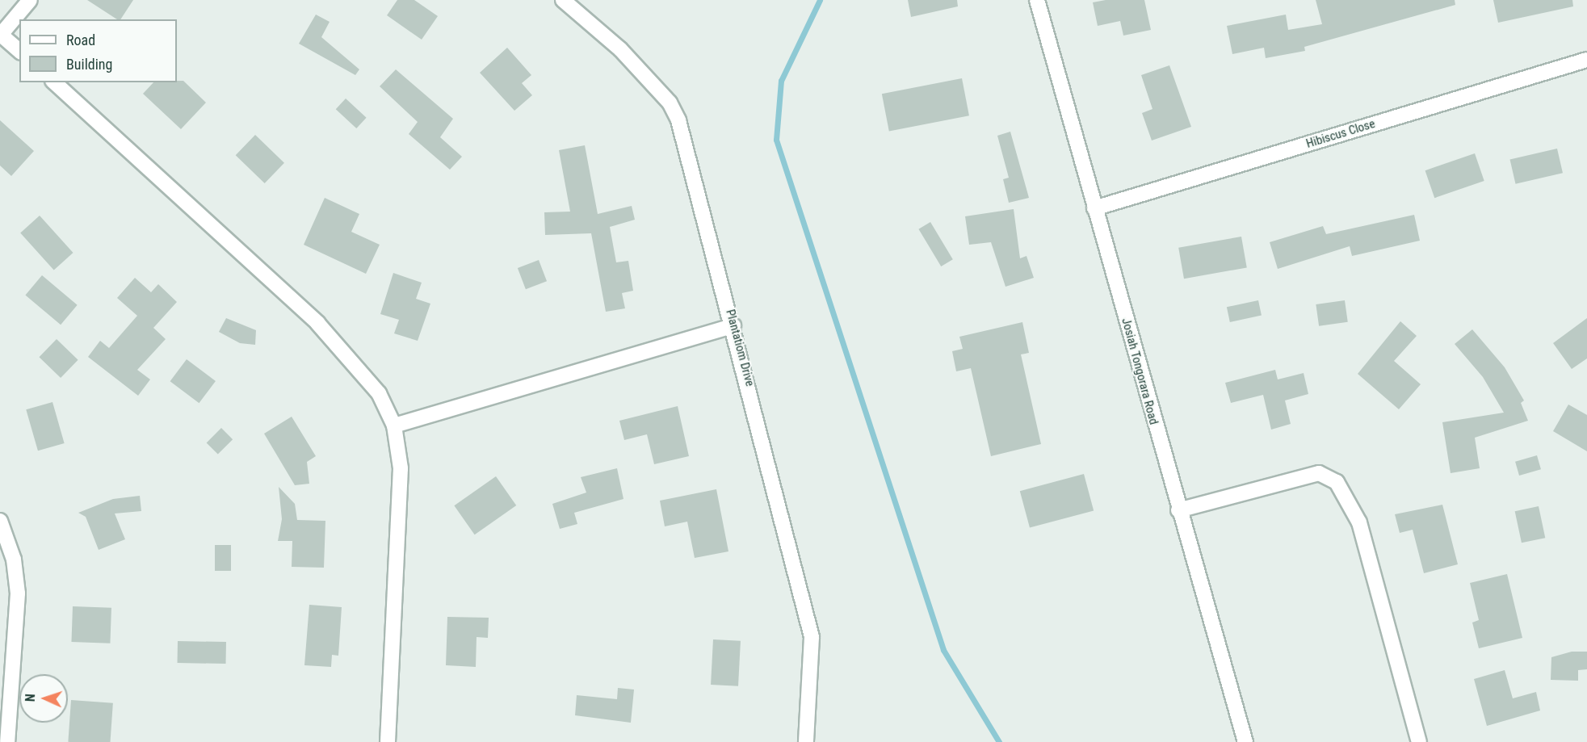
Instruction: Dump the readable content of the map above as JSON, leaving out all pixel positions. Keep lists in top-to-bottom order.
{
  "streets": {
    "street": ["Hibiscus Close", "Plantatiom Drive", "Josiah Tongorara Road"]
  },
  "crossings": [
    ["Hibiscus Close", "Josiah Tongorara Road"]
  ],
  "legend": ["Road", "Building"],
  "north": "left"
}
